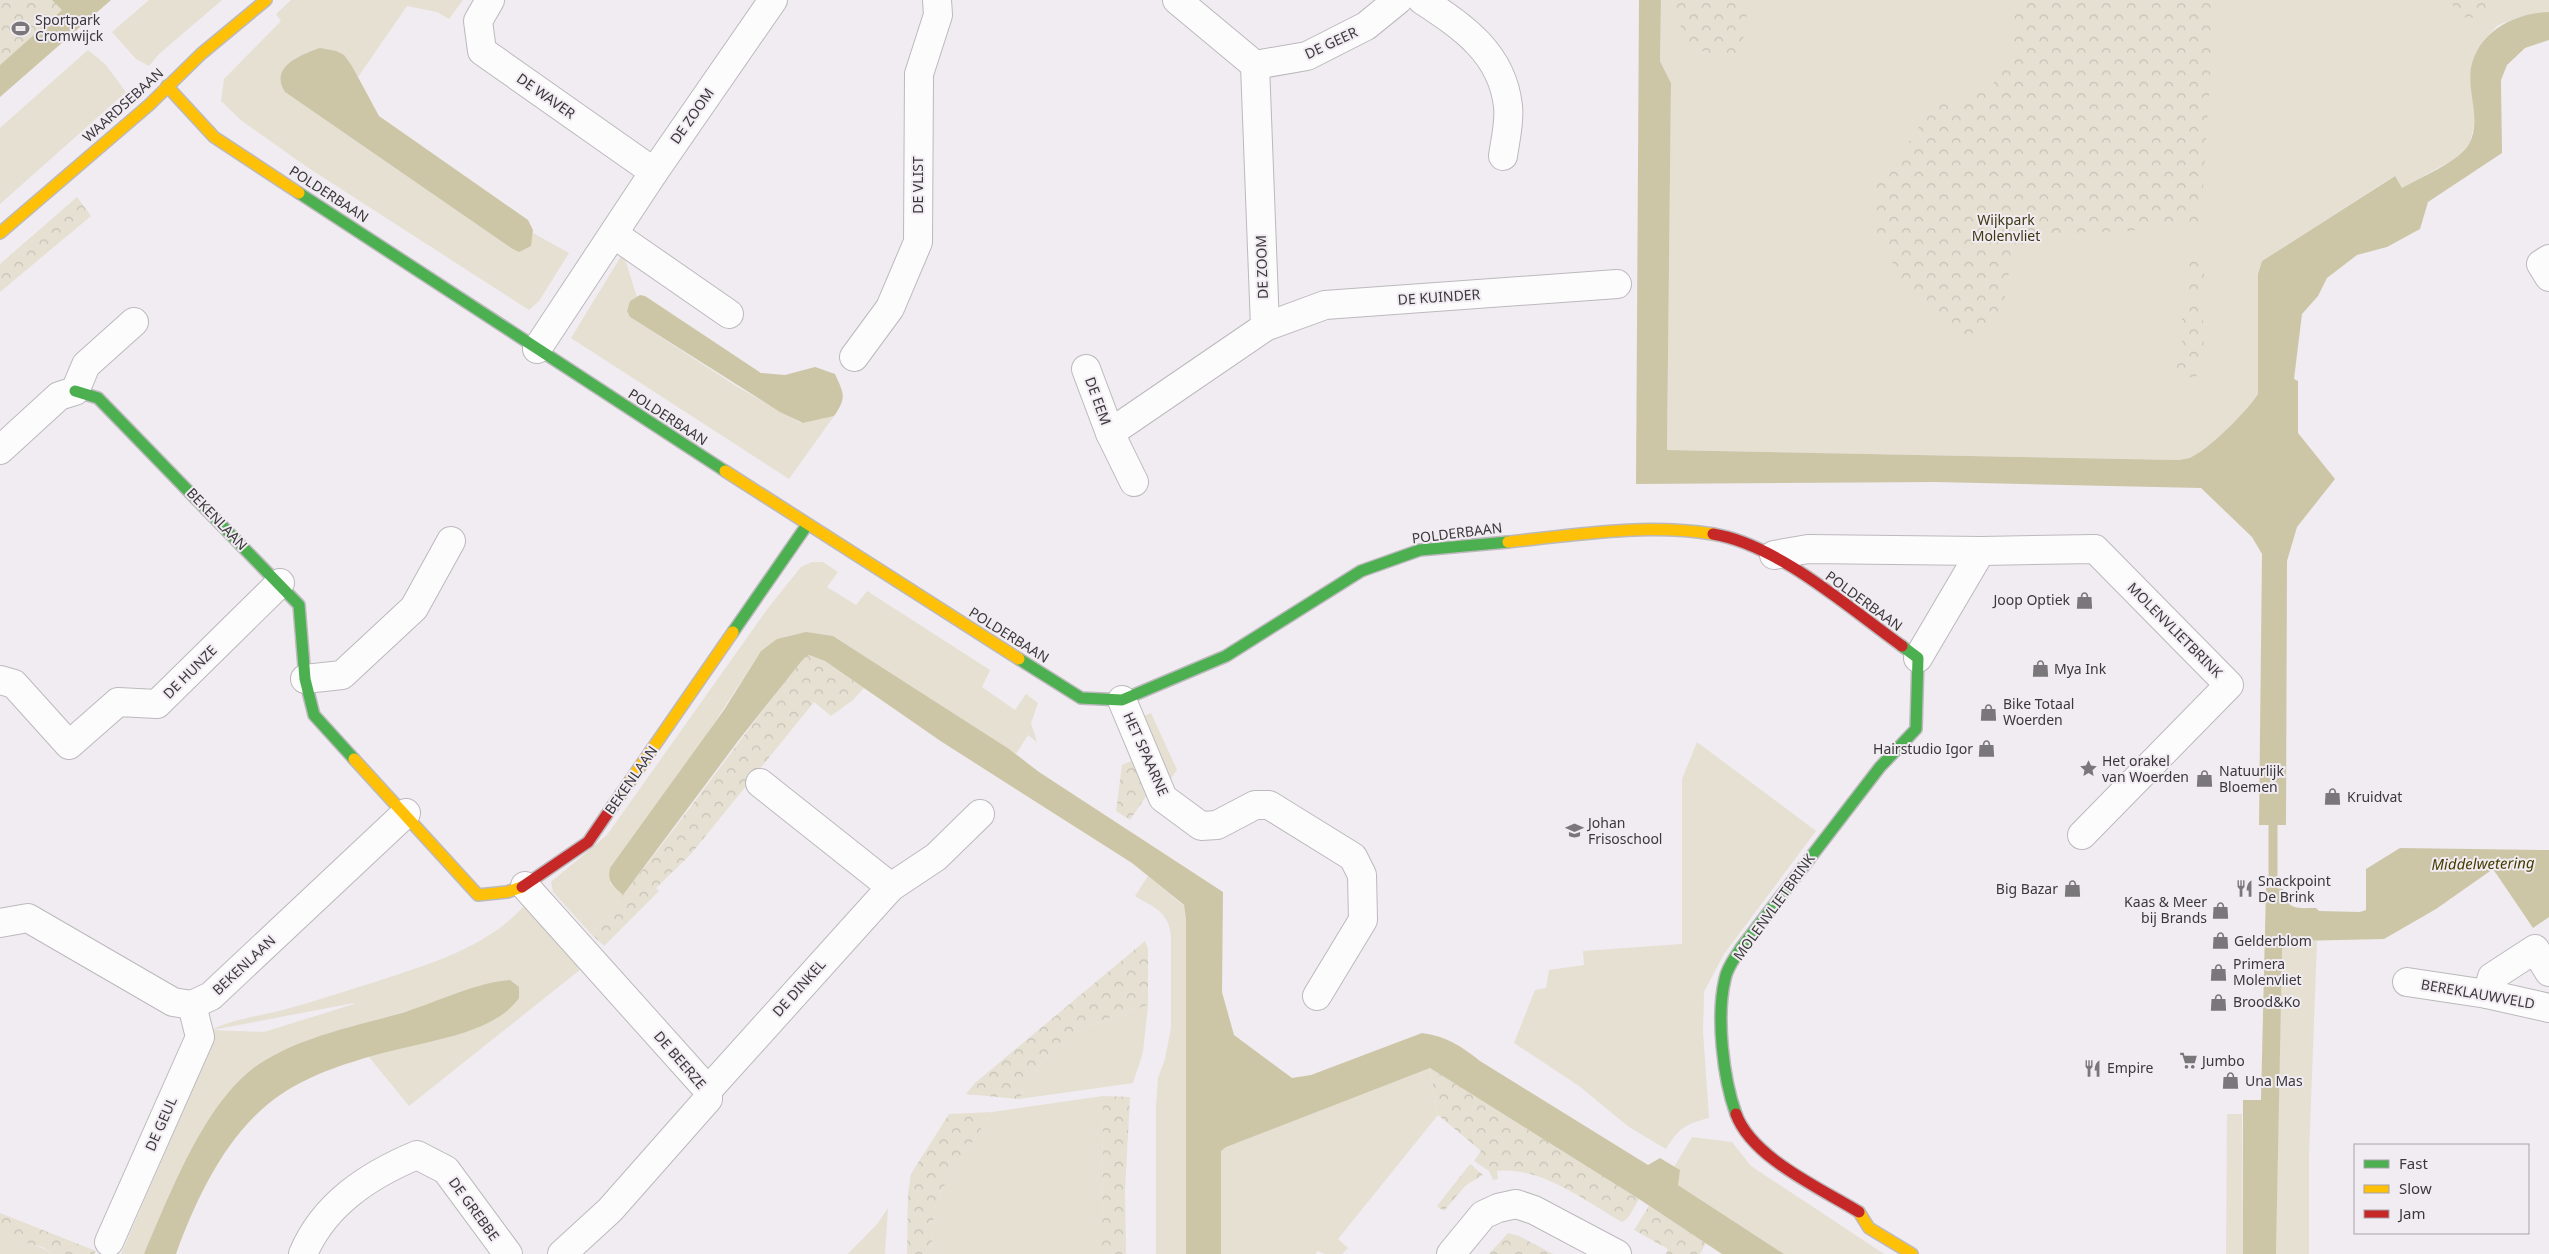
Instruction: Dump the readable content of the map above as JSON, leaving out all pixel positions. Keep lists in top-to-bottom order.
{
  "streets": {
    "street": [
      "DE GEER",
      "DE WAVER",
      "WAARDSEBAAN",
      "DE ZOOM",
      "DE VLIST",
      "POLDERBAAN",
      "DE KUINDER",
      "DE EEM",
      "BEKENLAAN",
      "MOLENVLIETBRINK",
      "DE HUNZE",
      "HET SPAARNE",
      "DE DINKEL",
      "BEREKLAUWVELD",
      "DE BEERZE",
      "DE GEUL",
      "DE GREBBE"
    ]
  },
  "crossings": [
    ["DE GEER", "DE ZOOM"],
    ["DE WAVER", "DE ZOOM"],
    ["WAARDSEBAAN", "POLDERBAAN"],
    ["DE ZOOM", "POLDERBAAN"],
    ["DE ZOOM", "DE KUINDER"],
    ["POLDERBAAN", "BEKENLAAN"],
    ["POLDERBAAN", "MOLENVLIETBRINK"],
    ["POLDERBAAN", "HET SPAARNE"],
    ["BEKENLAAN", "DE HUNZE"],
    ["BEKENLAAN", "DE BEERZE"],
    ["BEKENLAAN", "DE GEUL"],
    ["DE DINKEL", "DE BEERZE"]
  ],
  "water": ["Middelwetering"],
  "parks": ["Wijkpark Molenvliet"],
  "places": {
    "sports": ["Sportpark Cromwijck"],
    "shop": [
      "Joop Optiek",
      "Mya Ink",
      "Bike Totaal Woerden",
      "Hairstudio Igor",
      "Natuurlijk Bloemen",
      "Kruidvat",
      "Big Bazar",
      "Kaas & Meer bij Brands",
      "Gelderblom",
      "Primera Molenvliet",
      "Brood&Ko",
      "Una Mas"
    ],
    "place": ["Het orakel van Woerden"],
    "school or university": ["Johan Frisoschool"],
    "restaurant": ["Snackpoint De Brink", "Empire"],
    "supermarket": ["Jumbo"]
  },
  "legend": ["Fast", "Slow", "Jam"]
}
